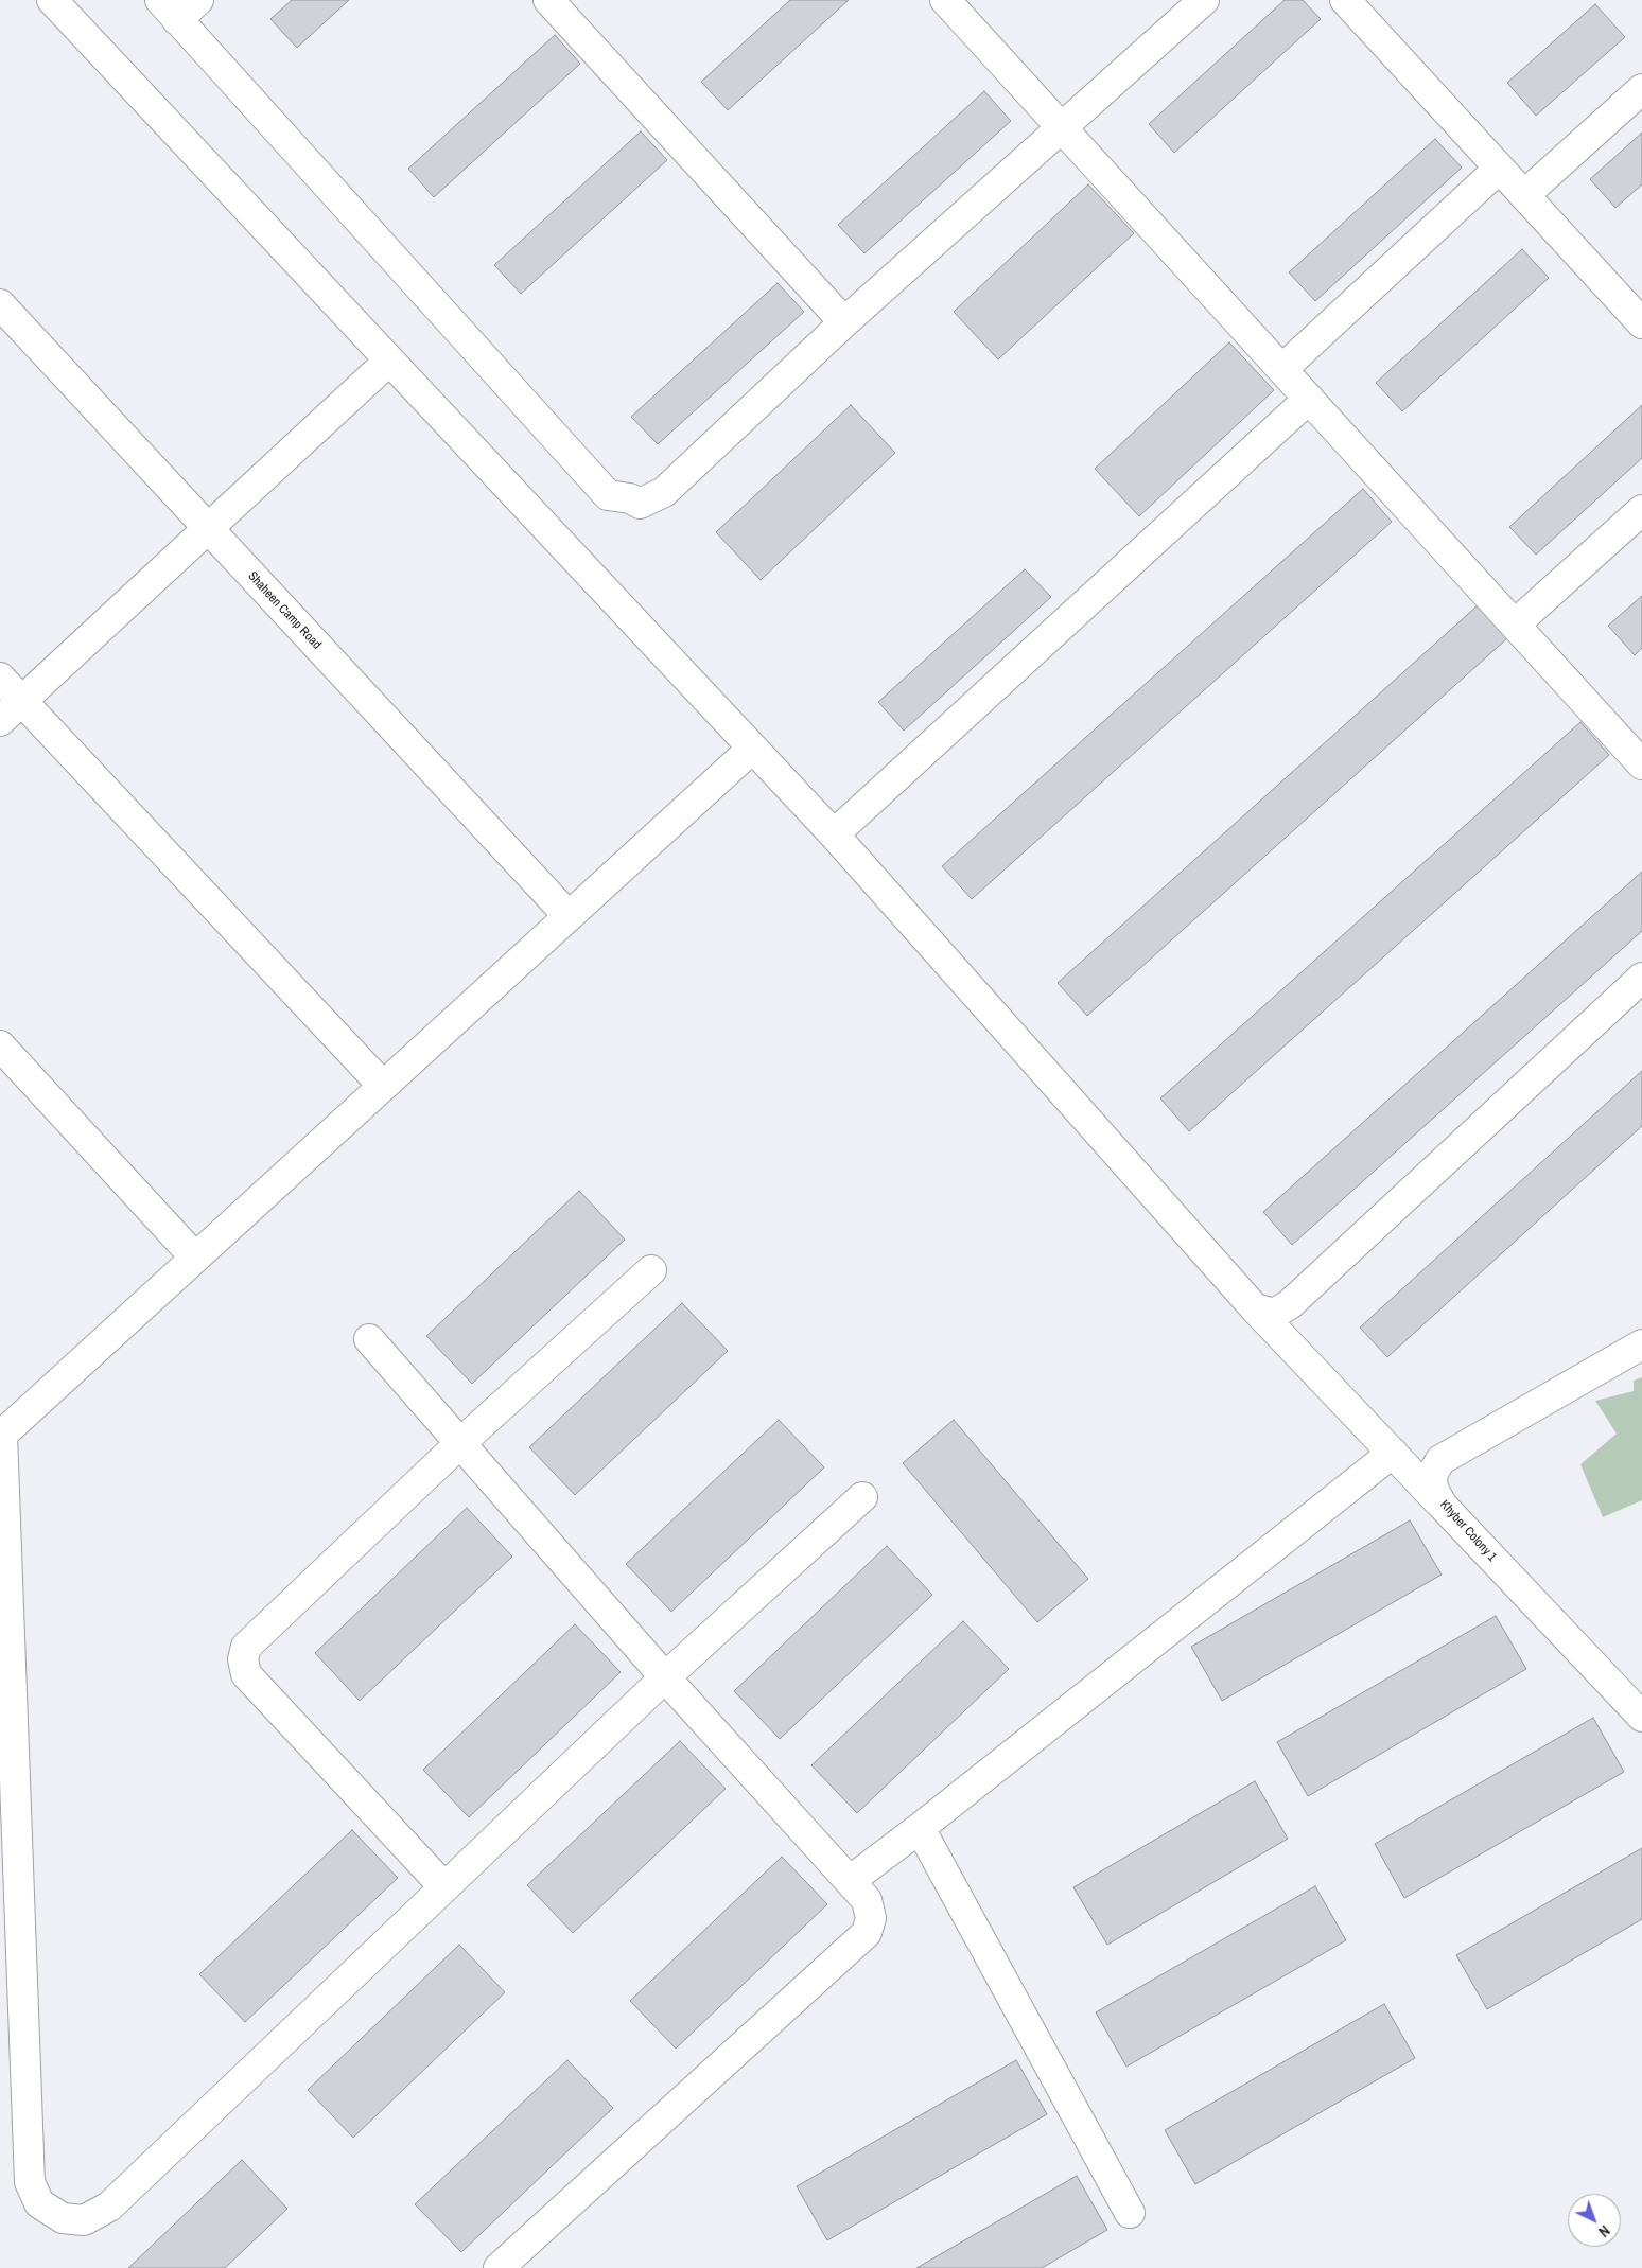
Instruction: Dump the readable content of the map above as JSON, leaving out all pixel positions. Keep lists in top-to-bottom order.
{
  "streets": {
    "street": ["Shaheen Camp Road", "Khyber Colony 1"]
  },
  "north": "bottom right"
}
